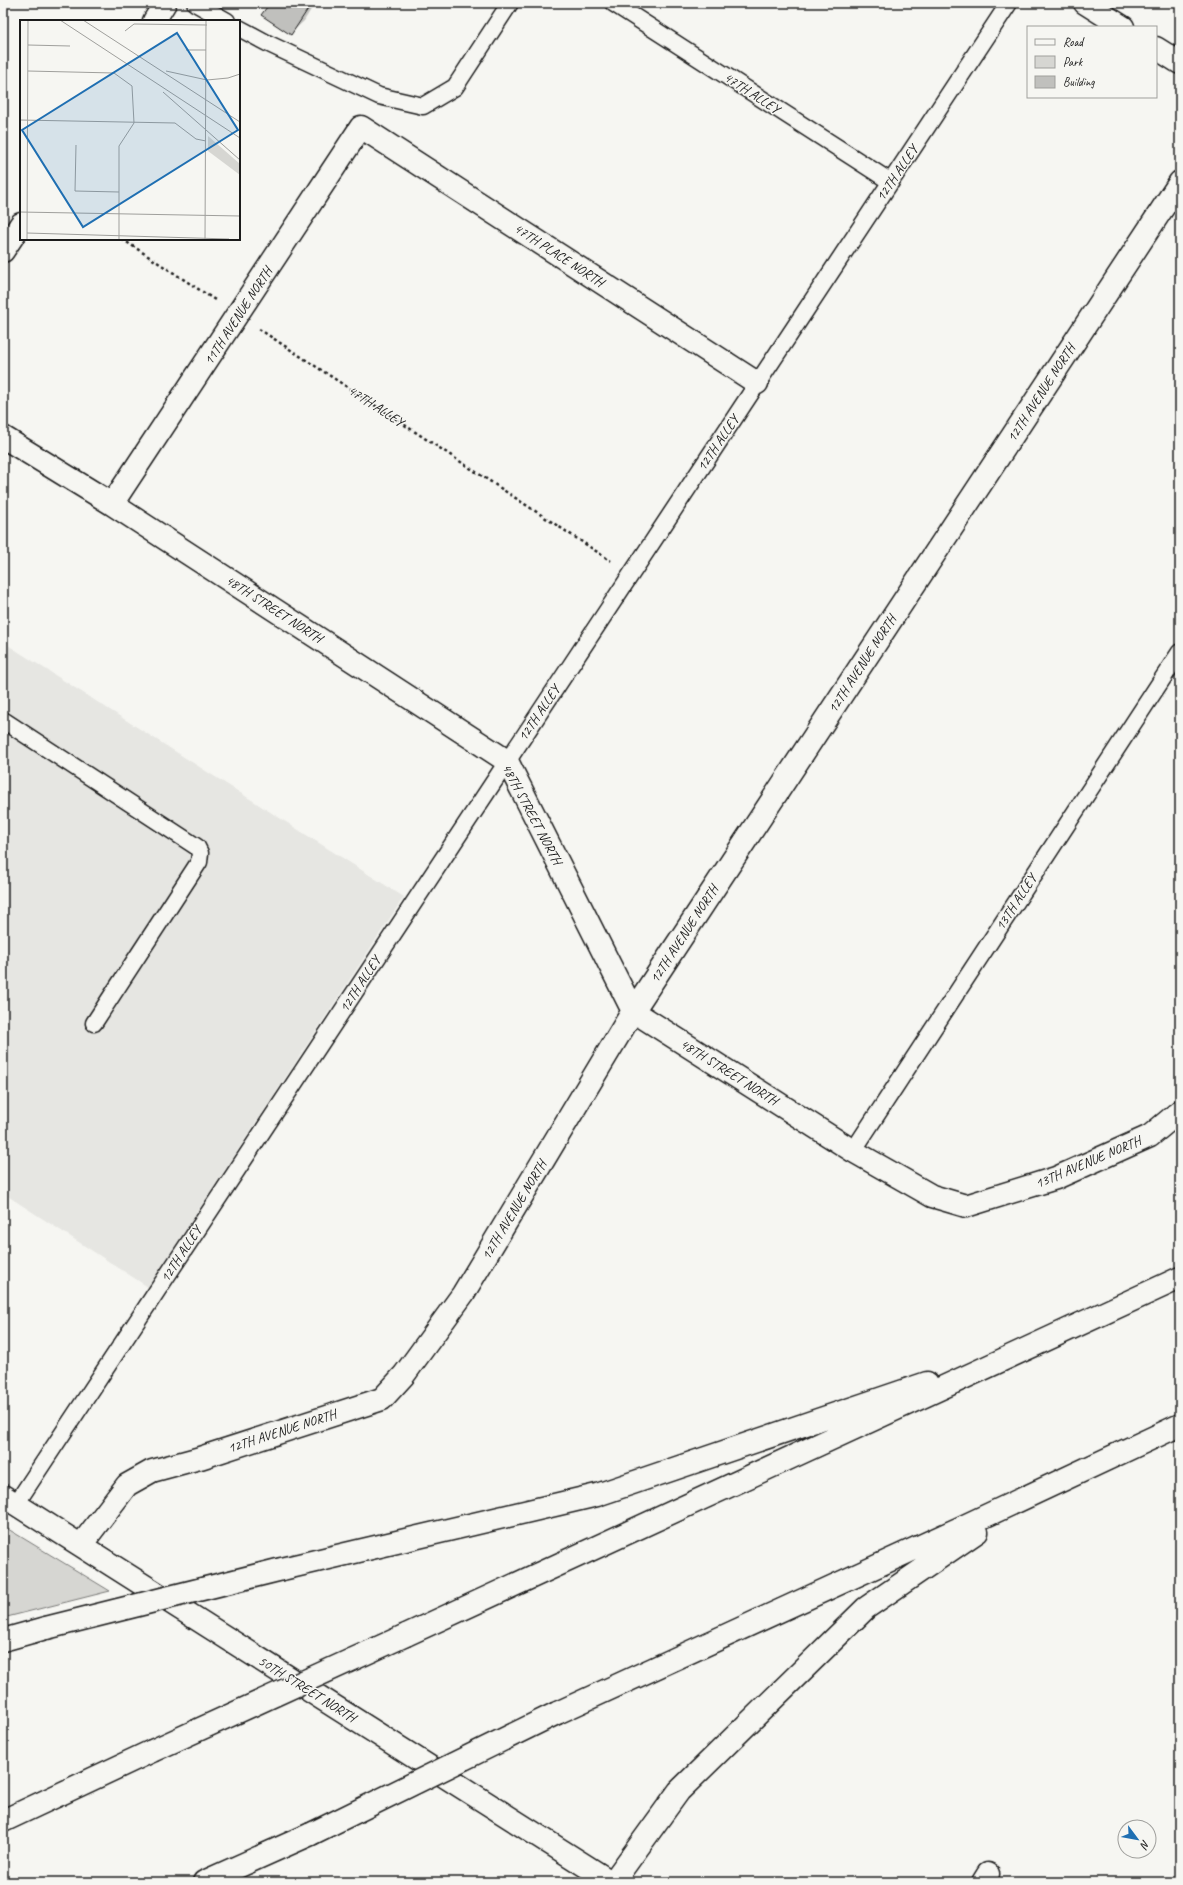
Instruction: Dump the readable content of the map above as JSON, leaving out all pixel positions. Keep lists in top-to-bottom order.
{
  "streets": {
    "main road": [
      "47TH PLACE NORTH",
      "11TH AVENUE NORTH",
      "12TH AVENUE NORTH",
      "48TH STREET NORTH",
      "13TH AVENUE NORTH",
      "50TH STREET NORTH"
    ],
    "lane": ["47TH ALLEY", "12TH ALLEY", "13TH ALLEY"]
  },
  "crossings": [
    ["47TH ALLEY", "12TH ALLEY"],
    ["47TH ALLEY", "11TH AVENUE NORTH"],
    ["12TH ALLEY", "47TH PLACE NORTH"],
    ["12TH ALLEY", "48TH STREET NORTH"],
    ["12TH ALLEY", "50TH STREET NORTH"],
    ["47TH PLACE NORTH", "11TH AVENUE NORTH"],
    ["11TH AVENUE NORTH", "48TH STREET NORTH"],
    ["12TH AVENUE NORTH", "48TH STREET NORTH"],
    ["12TH AVENUE NORTH", "50TH STREET NORTH"],
    ["48TH STREET NORTH", "13TH ALLEY"],
    ["48TH STREET NORTH", "13TH AVENUE NORTH"]
  ],
  "legend": ["Road", "Park", "Building"],
  "north": "bottom right"
}
